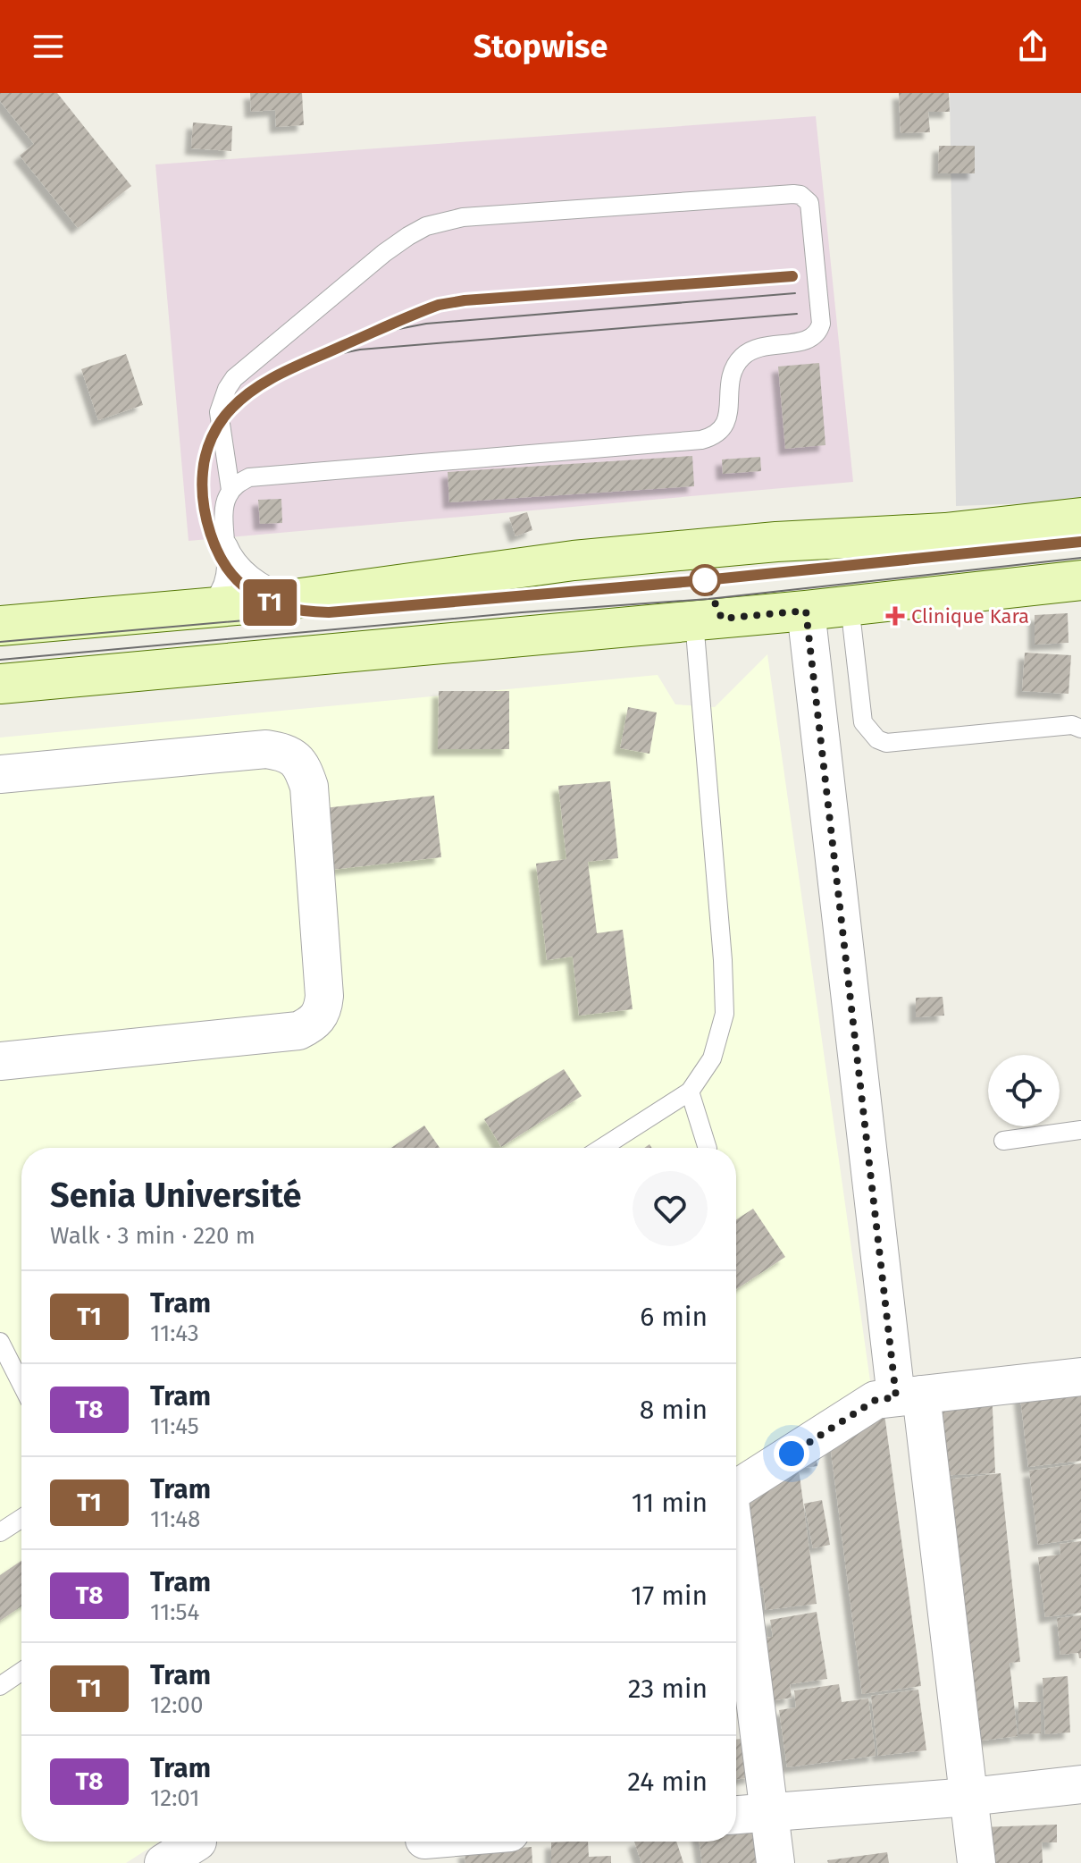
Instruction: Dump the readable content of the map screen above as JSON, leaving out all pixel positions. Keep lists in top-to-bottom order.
{
  "places": {
    "health": ["Clinique Kara"]
  },
  "lines": ["tram line T1"],
  "page": {
    "header": "Stopwise",
    "on_map": "T1",
    "heading": ["Senia Université", "Walk · 3 min · 220 m"],
    "list": [
      {
        "mark": "T1",
        "name": "Tram",
        "note": "11:43",
        "value": "6 min"
      },
      {
        "mark": "T8",
        "name": "Tram",
        "note": "11:45",
        "value": "8 min"
      },
      {
        "mark": "T1",
        "name": "Tram",
        "note": "11:48",
        "value": "11 min"
      },
      {
        "mark": "T8",
        "name": "Tram",
        "note": "11:54",
        "value": "17 min"
      },
      {
        "mark": "T1",
        "name": "Tram",
        "note": "12:00",
        "value": "23 min"
      },
      {
        "mark": "T8",
        "name": "Tram",
        "note": "12:01",
        "value": "24 min"
      }
    ]
  }
}
